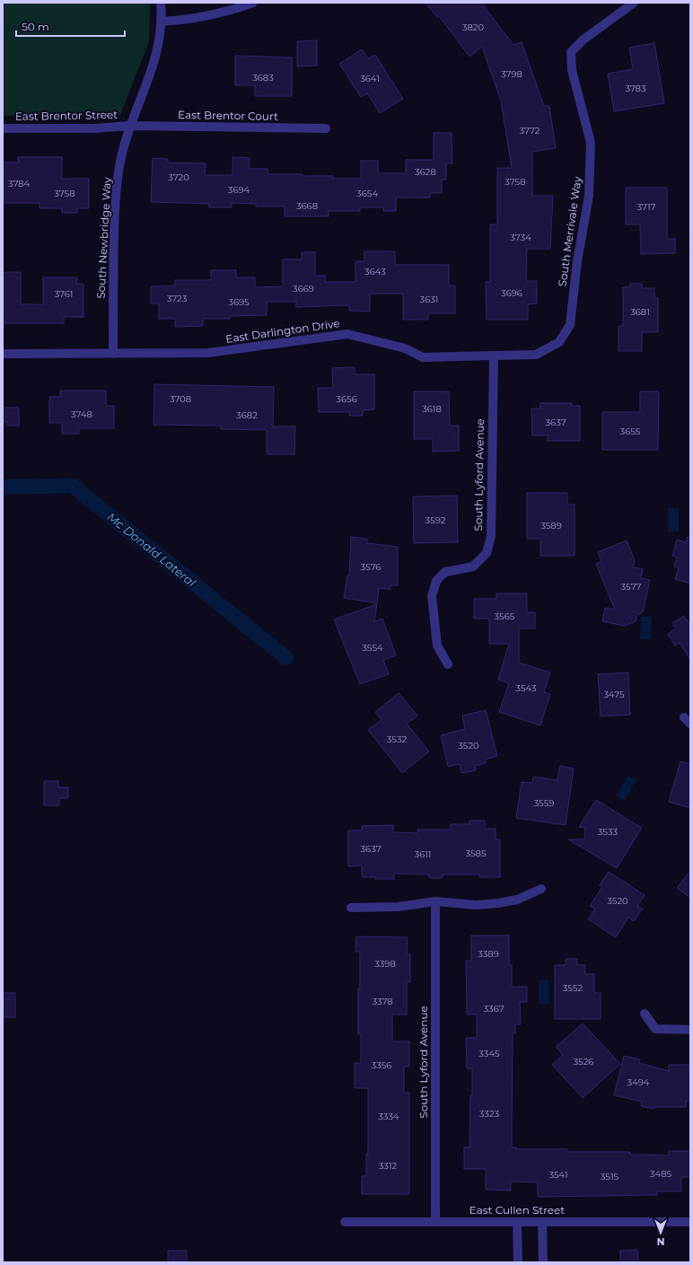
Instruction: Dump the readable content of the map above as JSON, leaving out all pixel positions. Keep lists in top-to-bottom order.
{
  "streets": {
    "street": [
      "East Brentor Street",
      "East Brentor Court",
      "South Merrivale Way",
      "South Newbridge Way",
      "East Darlington Drive",
      "South Lyford Avenue",
      "East Cullen Street"
    ]
  },
  "crossings": [
    ["East Brentor Street", "East Brentor Court"],
    ["East Brentor Street", "South Newbridge Way"],
    ["East Brentor Court", "South Newbridge Way"],
    ["South Merrivale Way", "East Darlington Drive"],
    ["South Newbridge Way", "East Darlington Drive"],
    ["East Darlington Drive", "South Lyford Avenue"],
    ["South Lyford Avenue", "East Cullen Street"]
  ],
  "water": ["Mc Donald Lateral"],
  "house_numbers": [
    "3820",
    "3798",
    "3683",
    "3641",
    "3783",
    "3772",
    "3628",
    "3720",
    "3758",
    "3784",
    "3694",
    "3758",
    "3654",
    "3668",
    "3717",
    "3734",
    "3643",
    "3669",
    "3696",
    "3761",
    "3723",
    "3631",
    "3695",
    "3681",
    "3708",
    "3656",
    "3618",
    "3748",
    "3682",
    "3637",
    "3655",
    "3592",
    "3589",
    "3576",
    "3577",
    "3565",
    "3554",
    "3543",
    "3475",
    "3532",
    "3520",
    "3559",
    "3533",
    "3637",
    "3585",
    "3611",
    "3520",
    "3389",
    "3398",
    "3552",
    "3378",
    "3367",
    "3345",
    "3526",
    "3356",
    "3494",
    "3323",
    "3334",
    "3312",
    "3485",
    "3541",
    "3515"
  ],
  "scale_bar": "50 m",
  "north": "bottom"
}
